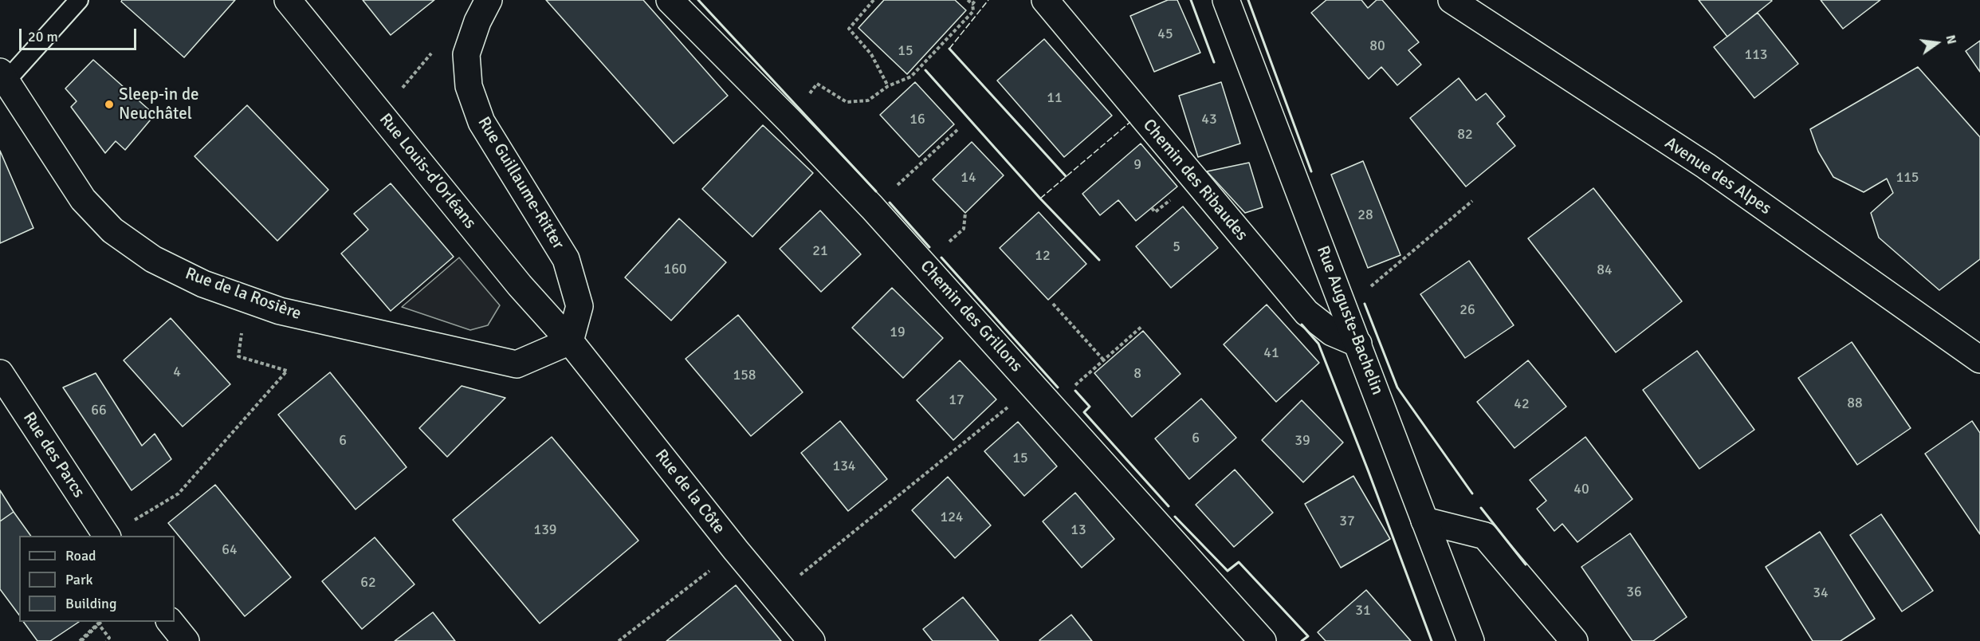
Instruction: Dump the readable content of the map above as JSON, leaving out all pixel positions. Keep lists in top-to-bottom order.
{
  "streets": {
    "street": [
      "Rue Louis-d'Orléans",
      "Avenue des Alpes",
      "Chemin des Ribaudes",
      "Rue Guillaume-Ritter",
      "Rue de la Rosière",
      "Chemin des Grillons",
      "Rue Auguste-Bachelin",
      "Rue des Parcs",
      "Rue de la Côte"
    ]
  },
  "crossings": [
    ["Rue Louis-d'Orléans", "Rue Guillaume-Ritter"],
    ["Rue Louis-d'Orléans", "Rue de la Rosière"],
    ["Rue Louis-d'Orléans", "Rue de la Côte"],
    ["Chemin des Ribaudes", "Rue Auguste-Bachelin"],
    ["Rue Guillaume-Ritter", "Rue de la Rosière"],
    ["Rue Guillaume-Ritter", "Rue de la Côte"],
    ["Rue de la Rosière", "Rue de la Côte"]
  ],
  "places": ["Sleep-in de Neuchâtel"],
  "house_numbers": [
    "45",
    "80",
    "15",
    "113",
    "11",
    "16",
    "43",
    "82",
    "9",
    "14",
    "115",
    "28",
    "5",
    "21",
    "12",
    "160",
    "84",
    "26",
    "19",
    "41",
    "4",
    "8",
    "158",
    "17",
    "88",
    "42",
    "66",
    "6",
    "6",
    "39",
    "15",
    "134",
    "40",
    "124",
    "37",
    "139",
    "13",
    "64",
    "62",
    "36",
    "34",
    "31"
  ],
  "legend": ["Road", "Park", "Building"],
  "scale_bar": "20 m",
  "north": "right"
}
